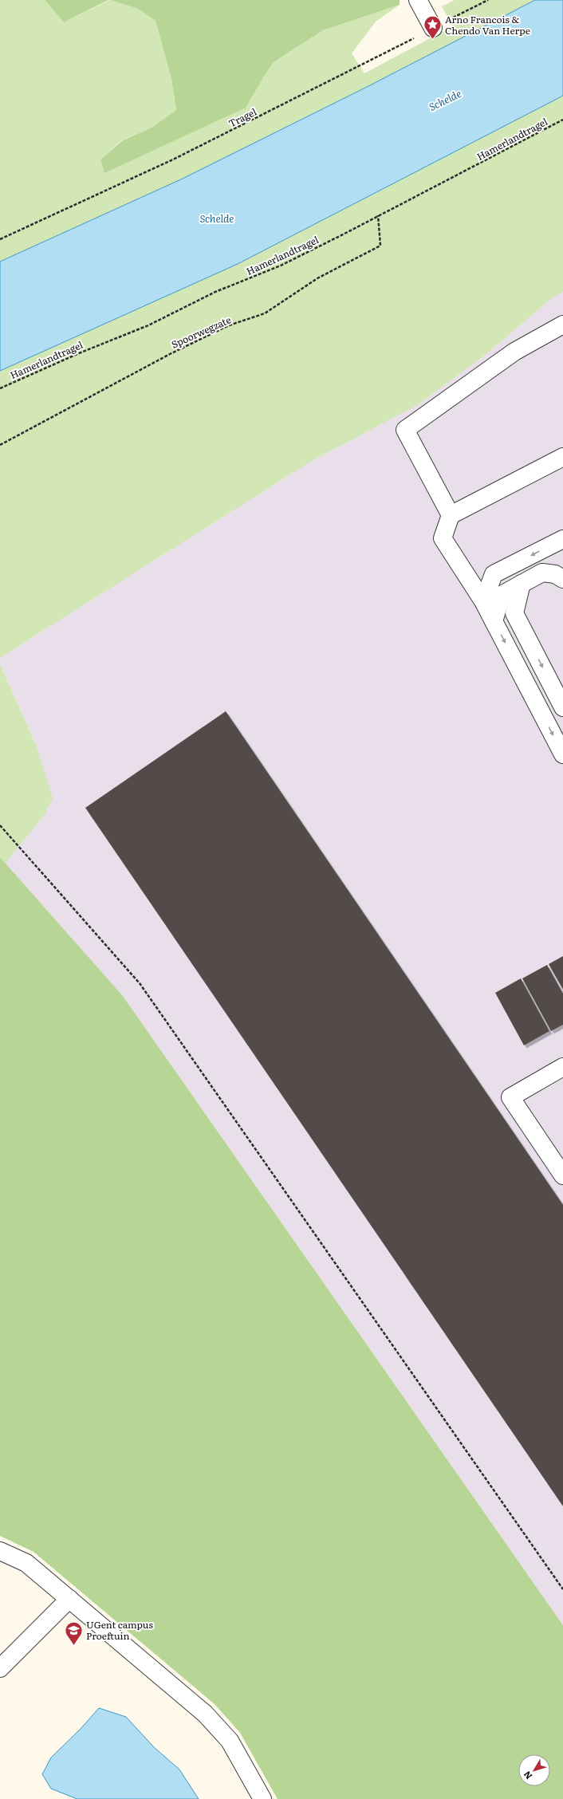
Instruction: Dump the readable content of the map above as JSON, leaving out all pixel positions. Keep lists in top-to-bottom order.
{
  "streets": {
    "path": ["Tragel", "Hamerlandtragel", "Spoorwegzate"]
  },
  "crossings": [
    ["Hamerlandtragel", "Spoorwegzate"]
  ],
  "water": ["Schelde"],
  "places": {
    "place": ["Arno Francois & Chendo Van Herpe"],
    "school or university": ["UGent campus Proeftuin"]
  },
  "north": "bottom left"
}
